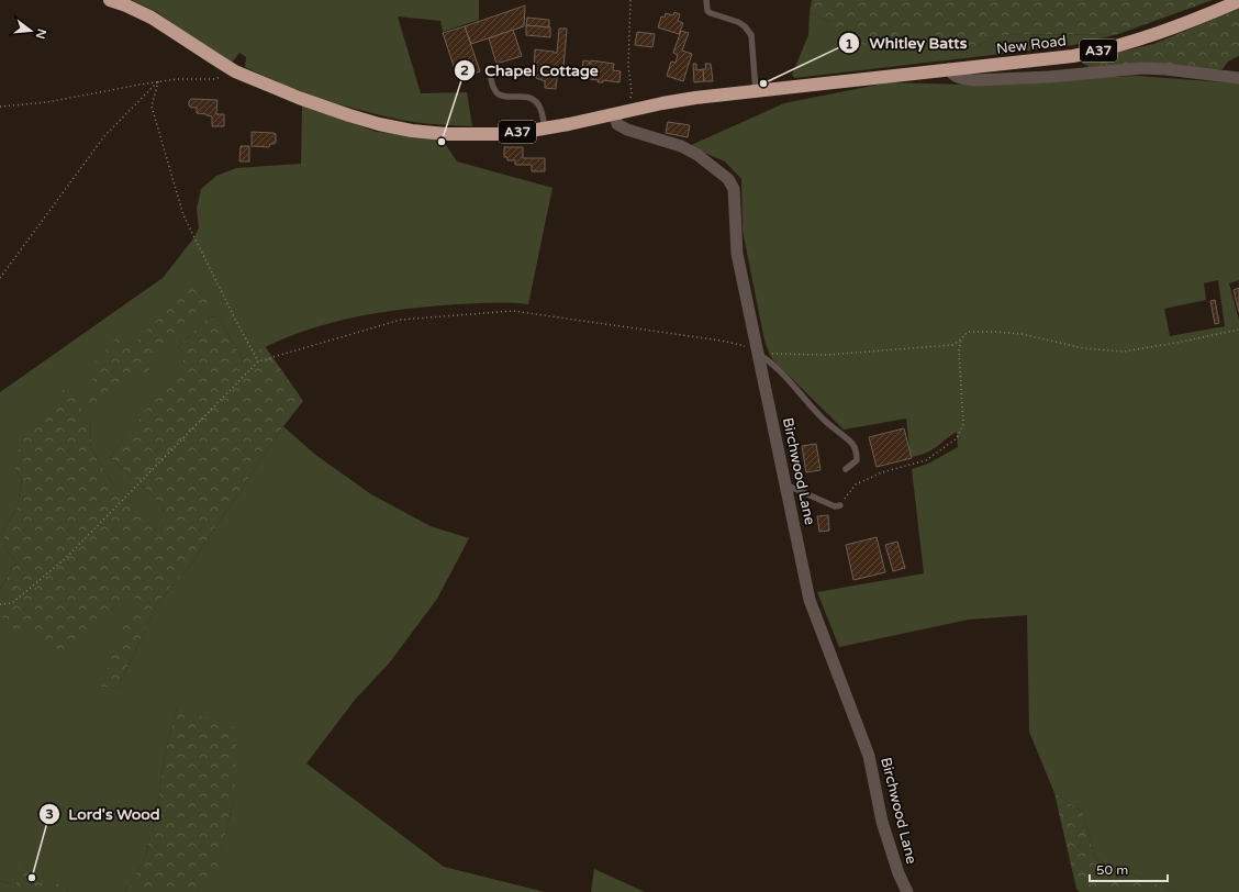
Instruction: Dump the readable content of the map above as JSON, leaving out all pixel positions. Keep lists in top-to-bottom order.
{
  "streets": {
    "highway": ["New Road", "A37"],
    "street": ["Birchwood Lane"]
  },
  "crossings": [
    ["New Road", "A37"],
    ["A37", "Birchwood Lane"]
  ],
  "places": ["Whitley Batts", "Chapel Cottage", "Lord's Wood"],
  "scale_bar": "50 m",
  "north": "right"
}
